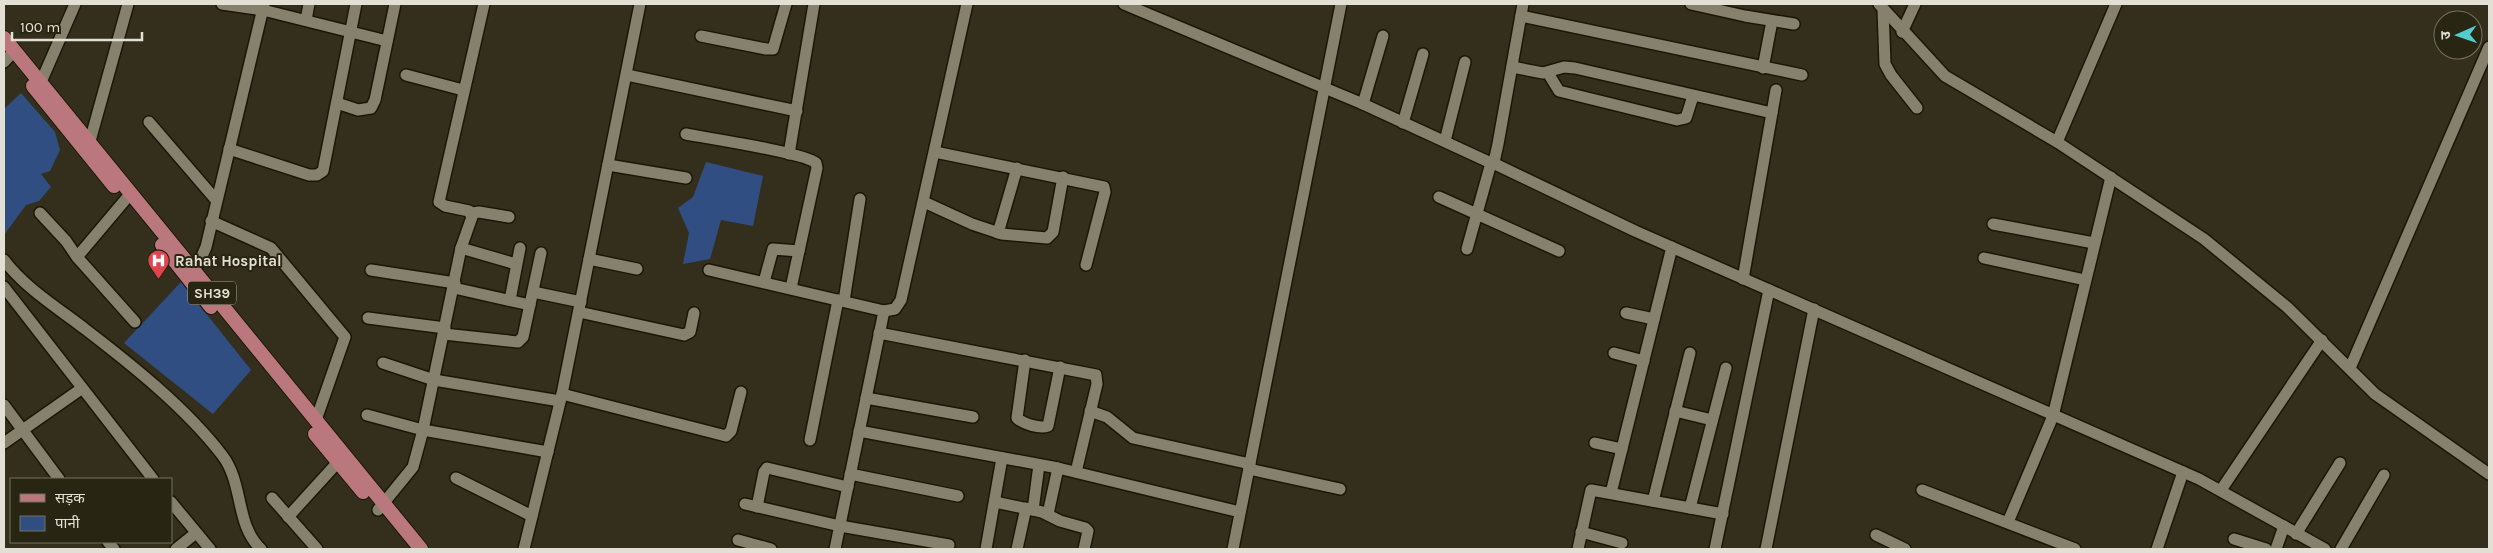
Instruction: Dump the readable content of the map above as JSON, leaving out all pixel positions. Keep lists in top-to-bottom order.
{
  "streets": {
    "main road": ["SH39"]
  },
  "places": {
    "hospital": ["Rahat Hospital"]
  },
  "legend": ["सड़क", "पानी"],
  "scale_bar": "100 m",
  "north": "left"
}
